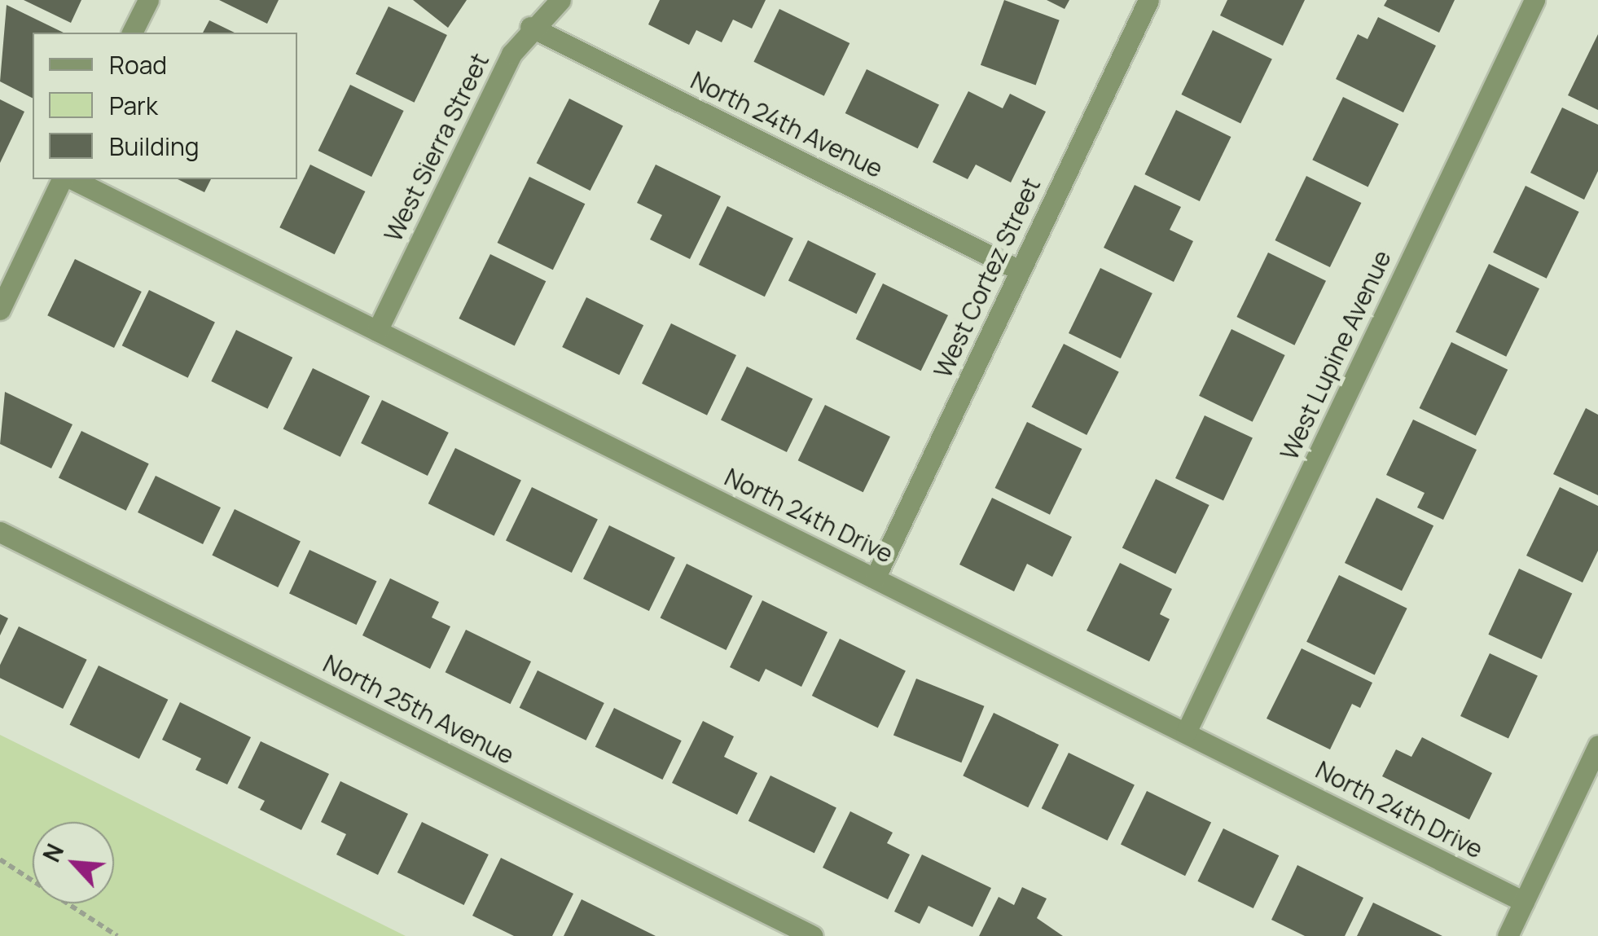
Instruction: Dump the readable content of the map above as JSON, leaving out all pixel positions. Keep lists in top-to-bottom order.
{
  "streets": {
    "street": [
      "North 24th Avenue",
      "West Sierra Street",
      "West Cortez Street",
      "West Lupine Avenue",
      "North 24th Drive",
      "North 25th Avenue"
    ]
  },
  "crossings": [
    ["North 24th Avenue", "West Sierra Street"],
    ["North 24th Avenue", "West Cortez Street"],
    ["West Sierra Street", "North 24th Drive"],
    ["West Cortez Street", "North 24th Drive"],
    ["West Lupine Avenue", "North 24th Drive"]
  ],
  "legend": ["Road", "Park", "Building"],
  "north": "top left"
}
